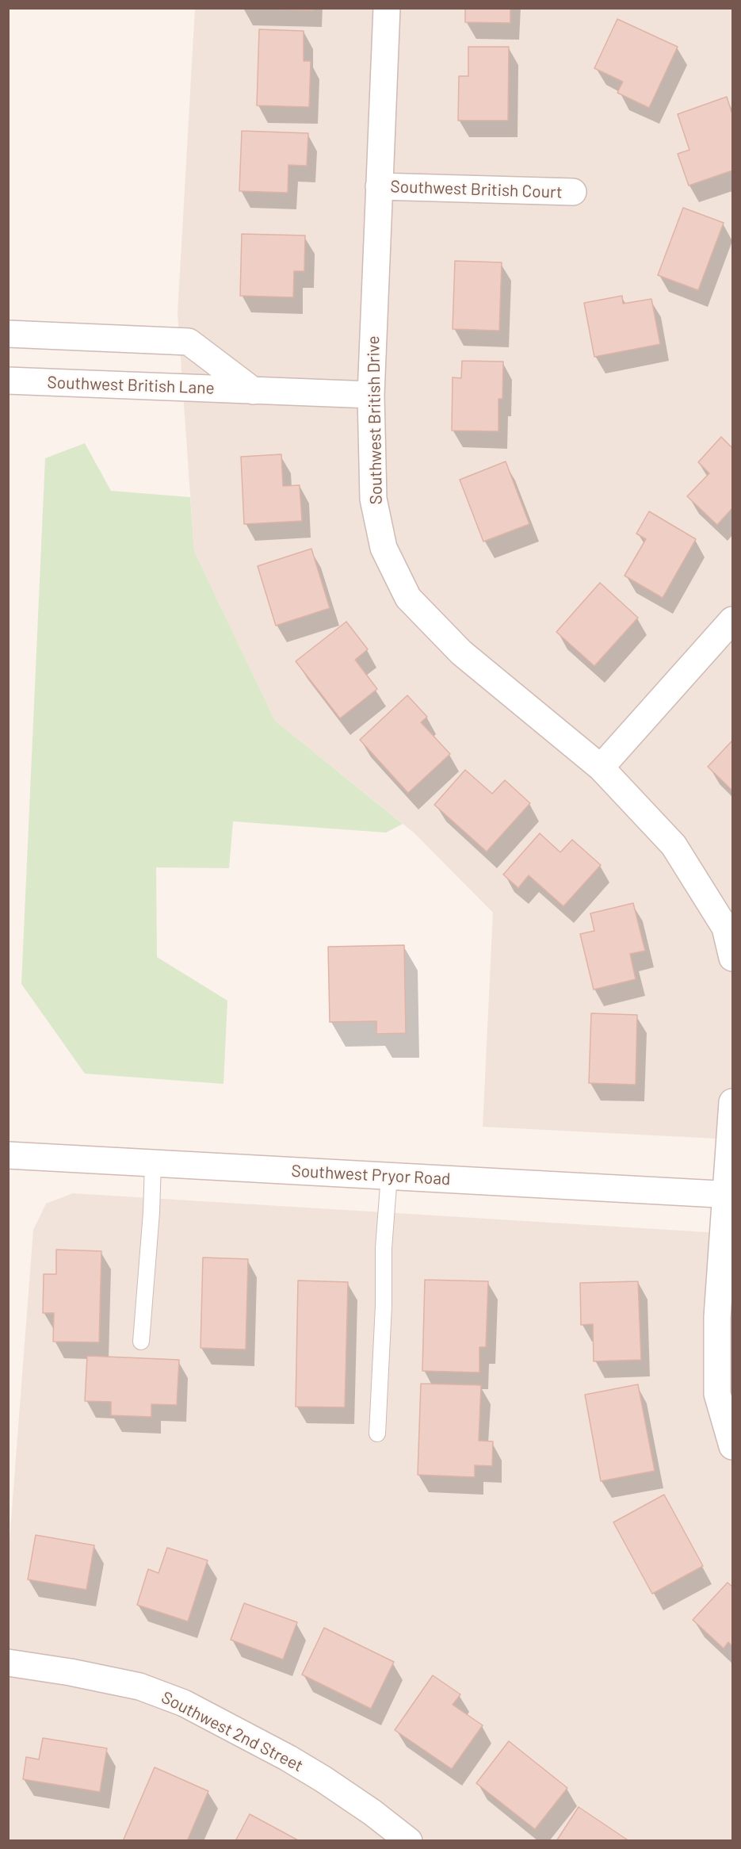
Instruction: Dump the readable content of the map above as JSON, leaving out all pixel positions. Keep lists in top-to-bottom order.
{
  "streets": {
    "street": [
      "Southwest British Court",
      "Southwest British Lane",
      "Southwest British Drive",
      "Southwest Pryor Road",
      "Southwest 2nd Street"
    ]
  },
  "crossings": [
    ["Southwest British Court", "Southwest British Drive"],
    ["Southwest British Lane", "Southwest British Drive"]
  ]
}
